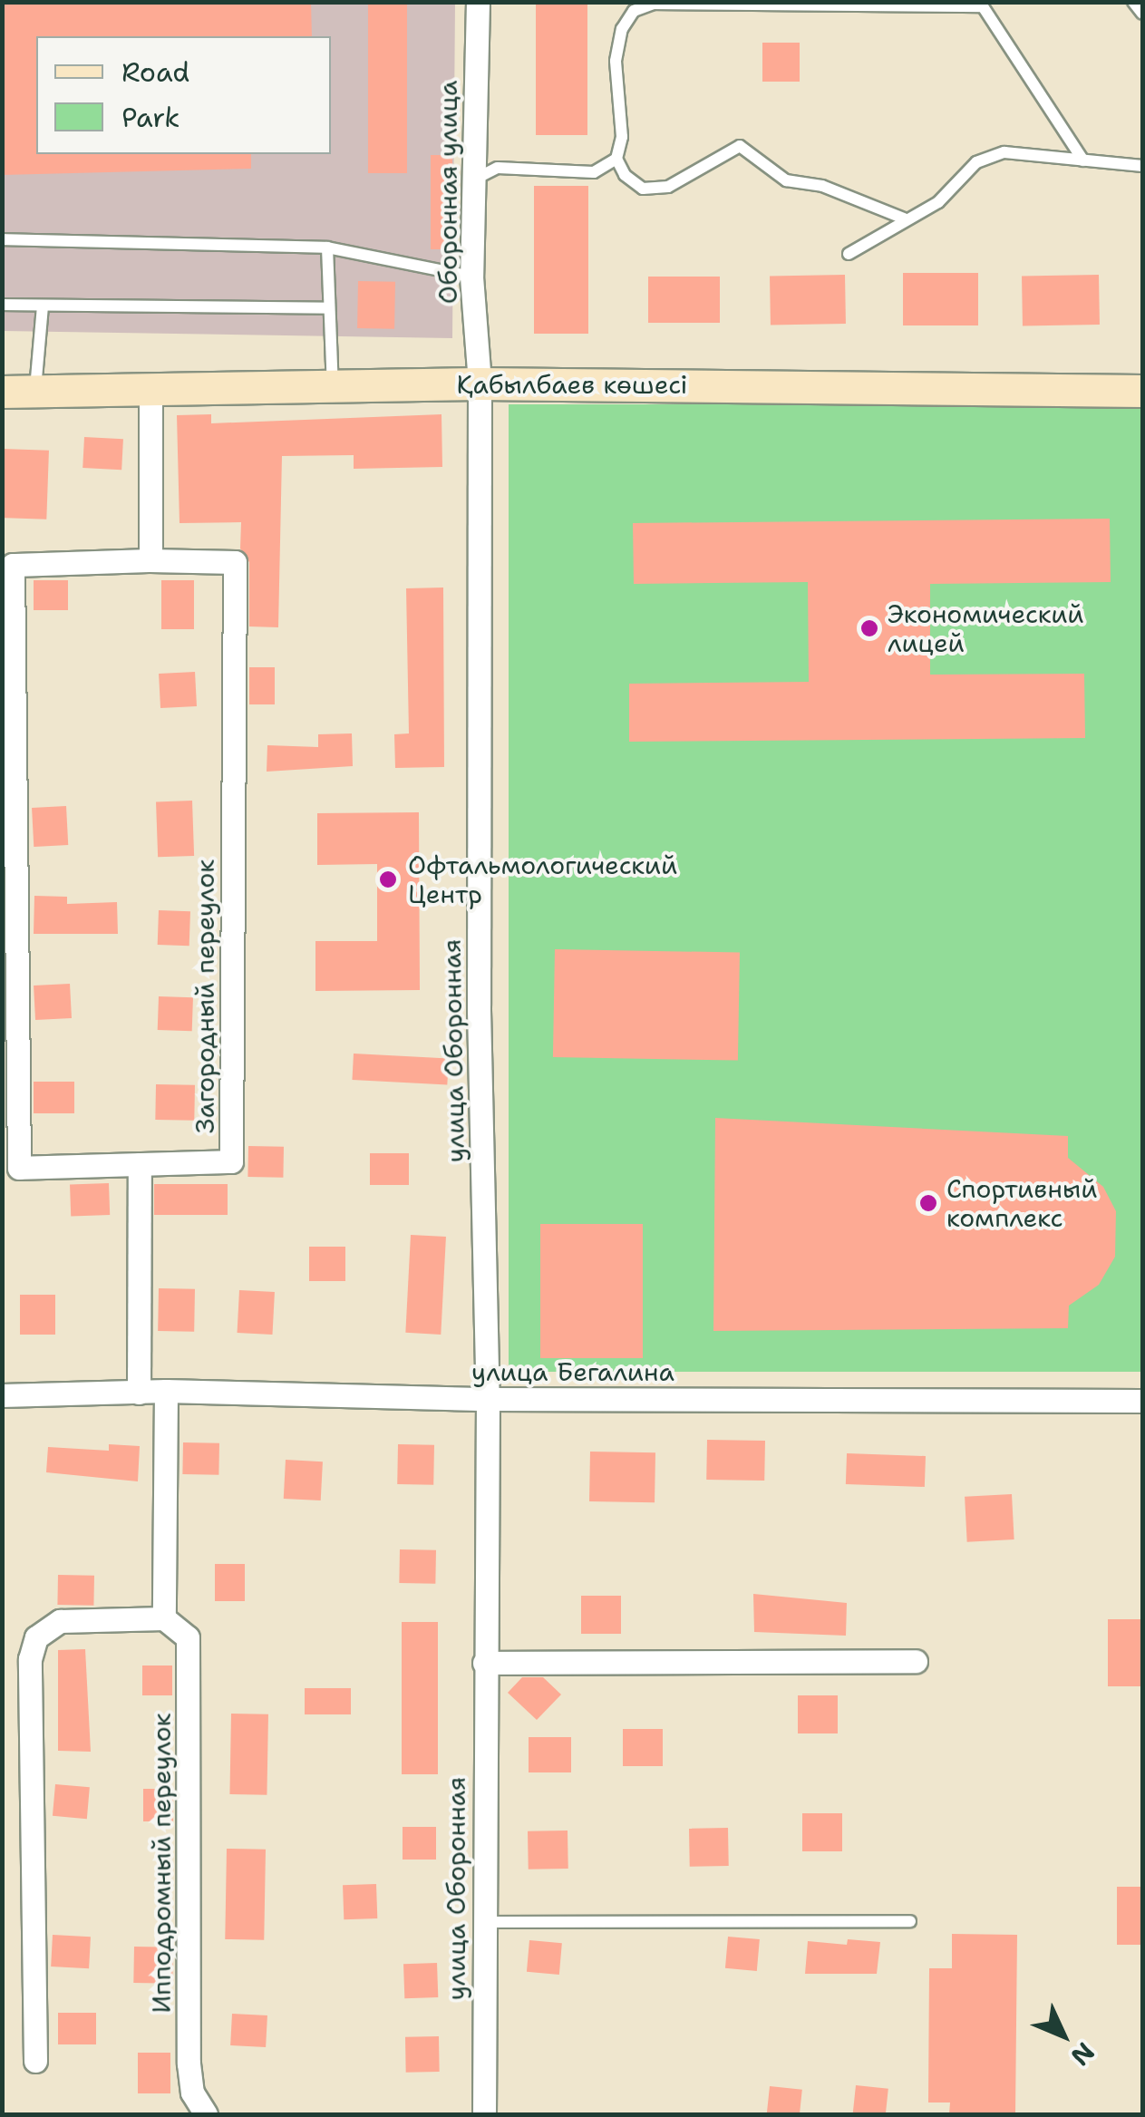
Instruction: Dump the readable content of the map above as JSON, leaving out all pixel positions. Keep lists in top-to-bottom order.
{
  "streets": {
    "main road": ["Қабылбаев көшесі"],
    "street": [
      "Оборонная улица",
      "Загородный переулок",
      "улица Оборонная",
      "улица Бегалина",
      "Ипподромный переулок"
    ]
  },
  "crossings": [
    ["Оборонная улица", "Қабылбаев көшесі"],
    ["Оборонная улица", "улица Оборонная"],
    ["Қабылбаев көшесі", "улица Оборонная"],
    ["улица Оборонная", "улица Бегалина"]
  ],
  "places": ["Экономический лицей", "Офтальмологический Центр", "Спортивный комплекс"],
  "legend": ["Road", "Park"],
  "north": "bottom right"
}
